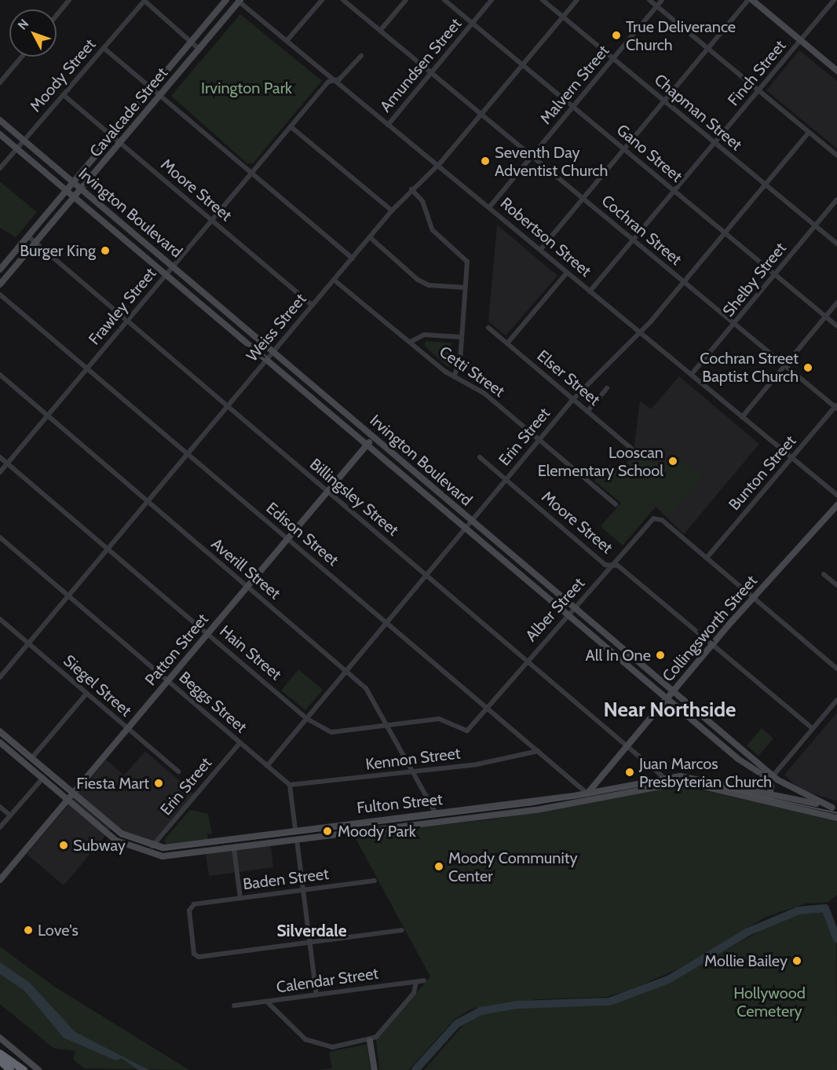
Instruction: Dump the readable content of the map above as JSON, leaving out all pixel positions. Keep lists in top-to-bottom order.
{
  "streets": {
    "main road": [
      "Cavalcade Street",
      "Irvington Boulevard",
      "Collingsworth Street",
      "Patton Street",
      "Fulton Street"
    ],
    "street": [
      "Amundsen Street",
      "Finch Street",
      "Moody Street",
      "Malvern Street",
      "Chapman Street",
      "Gano Street",
      "Moore Street",
      "Cochran Street",
      "Robertson Street",
      "Shelby Street",
      "Frawley Street",
      "Weiss Street",
      "Cetti Street",
      "Elser Street",
      "Erin Street",
      "Bunton Street",
      "Billingsley Street",
      "Edison Street",
      "Averill Street",
      "Alber Street",
      "Hain Street",
      "Siegel Street",
      "Beggs Street",
      "Kennon Street",
      "Baden Street",
      "Calendar Street"
    ]
  },
  "crossings": [
    ["Amundsen Street", "Gano Street"],
    ["Amundsen Street", "Cochran Street"],
    ["Amundsen Street", "Robertson Street"],
    ["Finch Street", "Chapman Street"],
    ["Finch Street", "Gano Street"],
    ["Finch Street", "Cochran Street"],
    ["Finch Street", "Robertson Street"],
    ["Moody Street", "Moore Street"],
    ["Moody Street", "Irvington Boulevard"],
    ["Malvern Street", "Chapman Street"],
    ["Malvern Street", "Gano Street"],
    ["Malvern Street", "Cochran Street"],
    ["Malvern Street", "Robertson Street"],
    ["Cavalcade Street", "Moore Street"],
    ["Cavalcade Street", "Irvington Boulevard"],
    ["Cavalcade Street", "Robertson Street"],
    ["Cavalcade Street", "Billingsley Street"],
    ["Chapman Street", "Shelby Street"],
    ["Chapman Street", "Weiss Street"],
    ["Chapman Street", "Erin Street"],
    ["Gano Street", "Shelby Street"],
    ["Gano Street", "Weiss Street"],
    ["Gano Street", "Erin Street"],
    ["Moore Street", "Frawley Street"],
    ["Moore Street", "Weiss Street"],
    ["Moore Street", "Erin Street"],
    ["Moore Street", "Alber Street"],
    ["Moore Street", "Collingsworth Street"],
    ["Irvington Boulevard", "Frawley Street"],
    ["Irvington Boulevard", "Weiss Street"],
    ["Irvington Boulevard", "Erin Street"],
    ["Irvington Boulevard", "Alber Street"],
    ["Irvington Boulevard", "Collingsworth Street"],
    ["Irvington Boulevard", "Patton Street"],
    ["Irvington Boulevard", "Fulton Street"],
    ["Cochran Street", "Shelby Street"],
    ["Cochran Street", "Weiss Street"],
    ["Cochran Street", "Erin Street"],
    ["Cochran Street", "Bunton Street"],
    ["Robertson Street", "Shelby Street"],
    ["Robertson Street", "Frawley Street"],
    ["Robertson Street", "Weiss Street"],
    ["Robertson Street", "Erin Street"],
    ["Robertson Street", "Bunton Street"],
    ["Frawley Street", "Billingsley Street"],
    ["Frawley Street", "Edison Street"],
    ["Frawley Street", "Averill Street"],
    ["Frawley Street", "Hain Street"],
    ["Weiss Street", "Cetti Street"],
    ["Weiss Street", "Billingsley Street"],
    ["Weiss Street", "Edison Street"],
    ["Weiss Street", "Averill Street"],
    ["Weiss Street", "Hain Street"],
    ["Weiss Street", "Siegel Street"],
    ["Weiss Street", "Beggs Street"],
    ["Cetti Street", "Erin Street"],
    ["Elser Street", "Erin Street"],
    ["Erin Street", "Billingsley Street"],
    ["Erin Street", "Edison Street"],
    ["Erin Street", "Averill Street"],
    ["Erin Street", "Hain Street"],
    ["Erin Street", "Beggs Street"],
    ["Erin Street", "Fulton Street"],
    ["Bunton Street", "Alber Street"],
    ["Billingsley Street", "Alber Street"],
    ["Billingsley Street", "Collingsworth Street"],
    ["Billingsley Street", "Patton Street"],
    ["Billingsley Street", "Fulton Street"],
    ["Edison Street", "Alber Street"],
    ["Edison Street", "Collingsworth Street"],
    ["Edison Street", "Patton Street"],
    ["Edison Street", "Kennon Street"],
    ["Edison Street", "Fulton Street"],
    ["Averill Street", "Patton Street"],
    ["Averill Street", "Hain Street"],
    ["Averill Street", "Kennon Street"],
    ["Averill Street", "Fulton Street"],
    ["Alber Street", "Hain Street"],
    ["Collingsworth Street", "Fulton Street"],
    ["Patton Street", "Hain Street"],
    ["Patton Street", "Siegel Street"],
    ["Patton Street", "Beggs Street"],
    ["Patton Street", "Fulton Street"],
    ["Beggs Street", "Kennon Street"]
  ],
  "districts": ["Near Northside", "Silverdale"],
  "parks": ["Irvington Park", "Hollywood Cemetery"],
  "places": [
    "True Deliverance Church",
    "Seventh Day Adventist Church",
    "Burger King",
    "Cochran Street Baptist Church",
    "Looscan Elementary School",
    "All In One",
    "Juan Marcos Presbyterian Church",
    "Fiesta Mart",
    "Moody Park",
    "Subway",
    "Moody Community Center",
    "Love's",
    "Mollie Bailey"
  ],
  "north": "top left"
}
